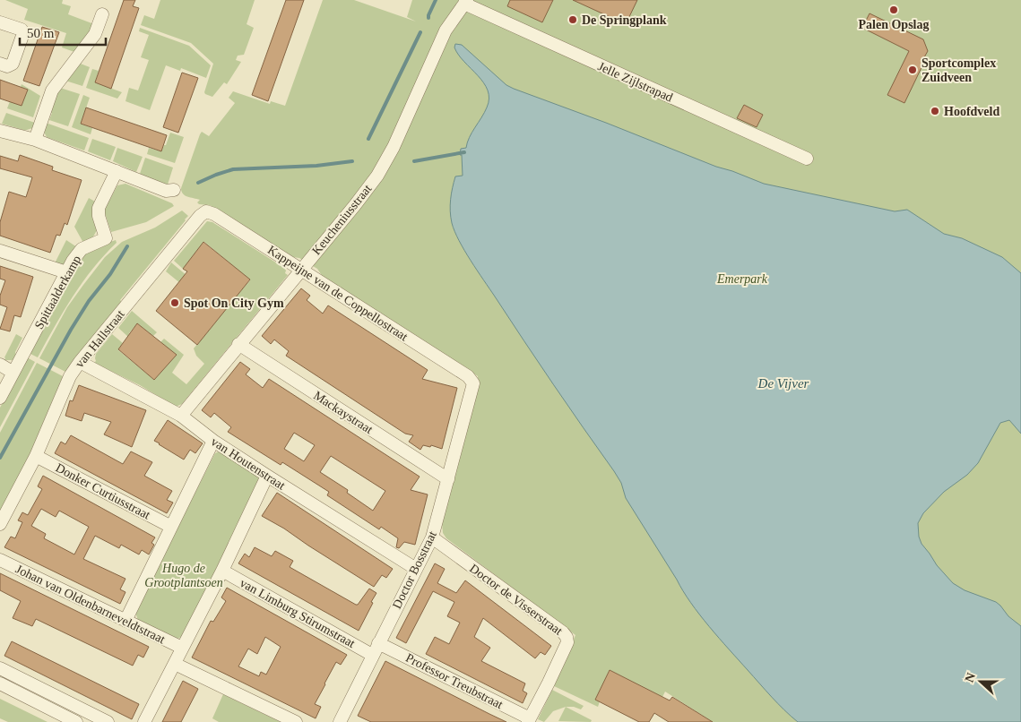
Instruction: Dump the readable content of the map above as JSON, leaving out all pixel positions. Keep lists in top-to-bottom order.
{
  "streets": {
    "street": [
      "Jelle Zijlstrapad",
      "Keucheniusstraat",
      "Spittaalderkamp",
      "Kappeijne van de Coppellostraat",
      "van Hallstraat",
      "Mackaystraat",
      "van Houtenstraat",
      "Donker Curtiusstraat",
      "Doctor Bosstraat",
      "Doctor de Visserstraat",
      "Johan van Oldenbarneveldtstraat",
      "van Limburg Stirumstraat",
      "Professor Treubstraat"
    ]
  },
  "crossings": [
    ["Jelle Zijlstrapad", "Keucheniusstraat"],
    ["Keucheniusstraat", "Kappeijne van de Coppellostraat"],
    ["Keucheniusstraat", "Mackaystraat"],
    ["Keucheniusstraat", "van Houtenstraat"],
    ["Kappeijne van de Coppellostraat", "van Hallstraat"],
    ["Kappeijne van de Coppellostraat", "Doctor Bosstraat"],
    ["van Hallstraat", "van Houtenstraat"],
    ["van Hallstraat", "Donker Curtiusstraat"],
    ["Mackaystraat", "Doctor Bosstraat"],
    ["van Houtenstraat", "Doctor Bosstraat"],
    ["Doctor Bosstraat", "Doctor de Visserstraat"],
    ["Doctor Bosstraat", "van Limburg Stirumstraat"],
    ["Doctor Bosstraat", "Professor Treubstraat"],
    ["Doctor de Visserstraat", "Professor Treubstraat"]
  ],
  "water": ["De Vijver"],
  "parks": ["Emerpark", "Hugo de Grootplantsoen"],
  "places": [
    "Palen Opslag",
    "De Springplank",
    "Sportcomplex Zuidveen",
    "Hoofdveld",
    "Spot On City Gym"
  ],
  "scale_bar": "50 m",
  "north": "left"
}
